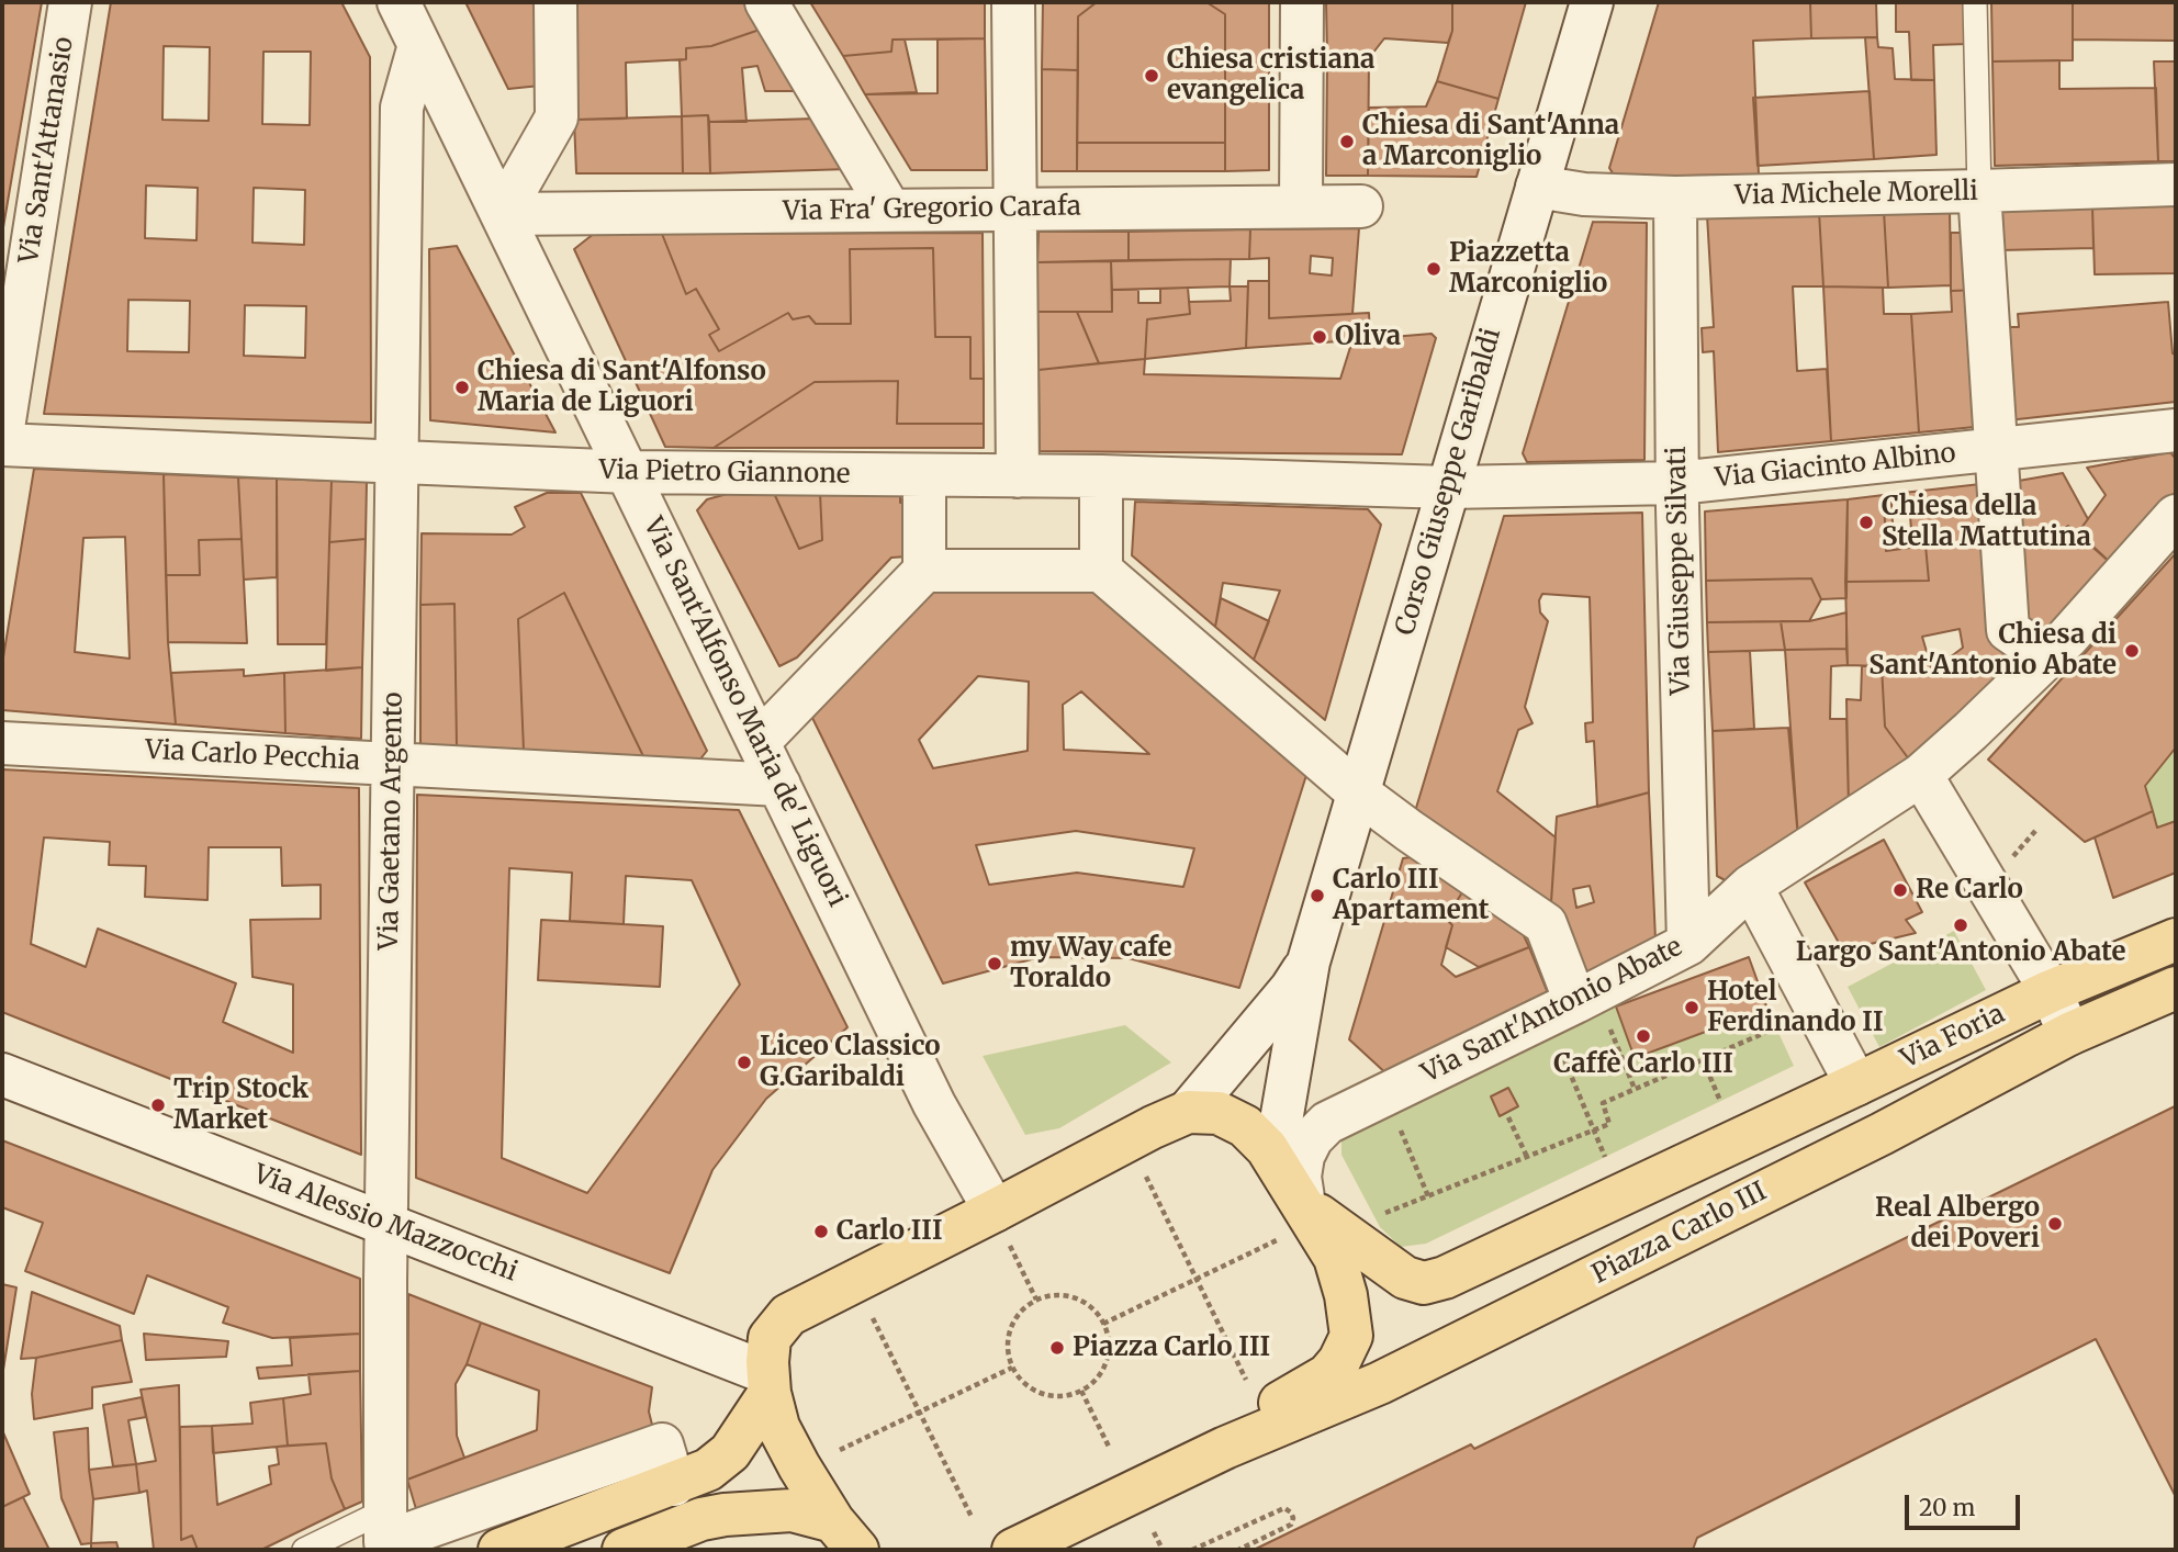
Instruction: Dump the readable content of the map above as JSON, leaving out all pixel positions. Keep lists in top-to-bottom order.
{
  "streets": {
    "main road": ["Via Foria", "Piazza Carlo III"],
    "street": [
      "Via Sant'Attanasio",
      "Via Michele Morelli",
      "Via Fra' Gregorio Carafa",
      "Via Giacinto Albino",
      "Via Pietro Giannone",
      "Corso Giuseppe Garibaldi",
      "Via Giuseppe Silvati",
      "Via Sant'Alfonso Maria de' Liguori",
      "Via Carlo Pecchia",
      "Via Gaetano Argento",
      "Via Sant'Antonio Abate",
      "Via Alessio Mazzocchi"
    ]
  },
  "crossings": [
    ["Via Michele Morelli", "Corso Giuseppe Garibaldi"],
    ["Via Michele Morelli", "Via Giuseppe Silvati"],
    ["Via Fra' Gregorio Carafa", "Via Sant'Alfonso Maria de' Liguori"],
    ["Via Giacinto Albino", "Via Pietro Giannone"],
    ["Via Giacinto Albino", "Corso Giuseppe Garibaldi"],
    ["Via Giacinto Albino", "Via Giuseppe Silvati"],
    ["Via Pietro Giannone", "Corso Giuseppe Garibaldi"],
    ["Via Pietro Giannone", "Via Sant'Alfonso Maria de' Liguori"],
    ["Via Pietro Giannone", "Via Gaetano Argento"],
    ["Corso Giuseppe Garibaldi", "Piazza Carlo III"],
    ["Via Giuseppe Silvati", "Via Sant'Antonio Abate"],
    ["Via Sant'Alfonso Maria de' Liguori", "Via Carlo Pecchia"],
    ["Via Sant'Alfonso Maria de' Liguori", "Via Gaetano Argento"],
    ["Via Carlo Pecchia", "Via Gaetano Argento"],
    ["Via Gaetano Argento", "Via Alessio Mazzocchi"],
    ["Via Sant'Antonio Abate", "Piazza Carlo III"],
    ["Via Foria", "Piazza Carlo III"]
  ],
  "places": [
    "Chiesa cristiana evangelica",
    "Chiesa di Sant'Anna a Marconiglio",
    "Piazzetta Marconiglio",
    "Oliva",
    "Chiesa di Sant'Alfonso Maria de Liguori",
    "Chiesa della Stella Mattutina",
    "Chiesa di Sant'Antonio Abate",
    "Re Carlo",
    "Carlo III Apartament",
    "Largo Sant'Antonio Abate",
    "my Way cafe Toraldo",
    "Hotel Ferdinando II",
    "Caffè Carlo III",
    "Liceo Classico G.Garibaldi",
    "Trip Stock Market",
    "Real Albergo dei Poveri",
    "Carlo III",
    "Piazza Carlo III"
  ],
  "scale_bar": "20 m"
}
